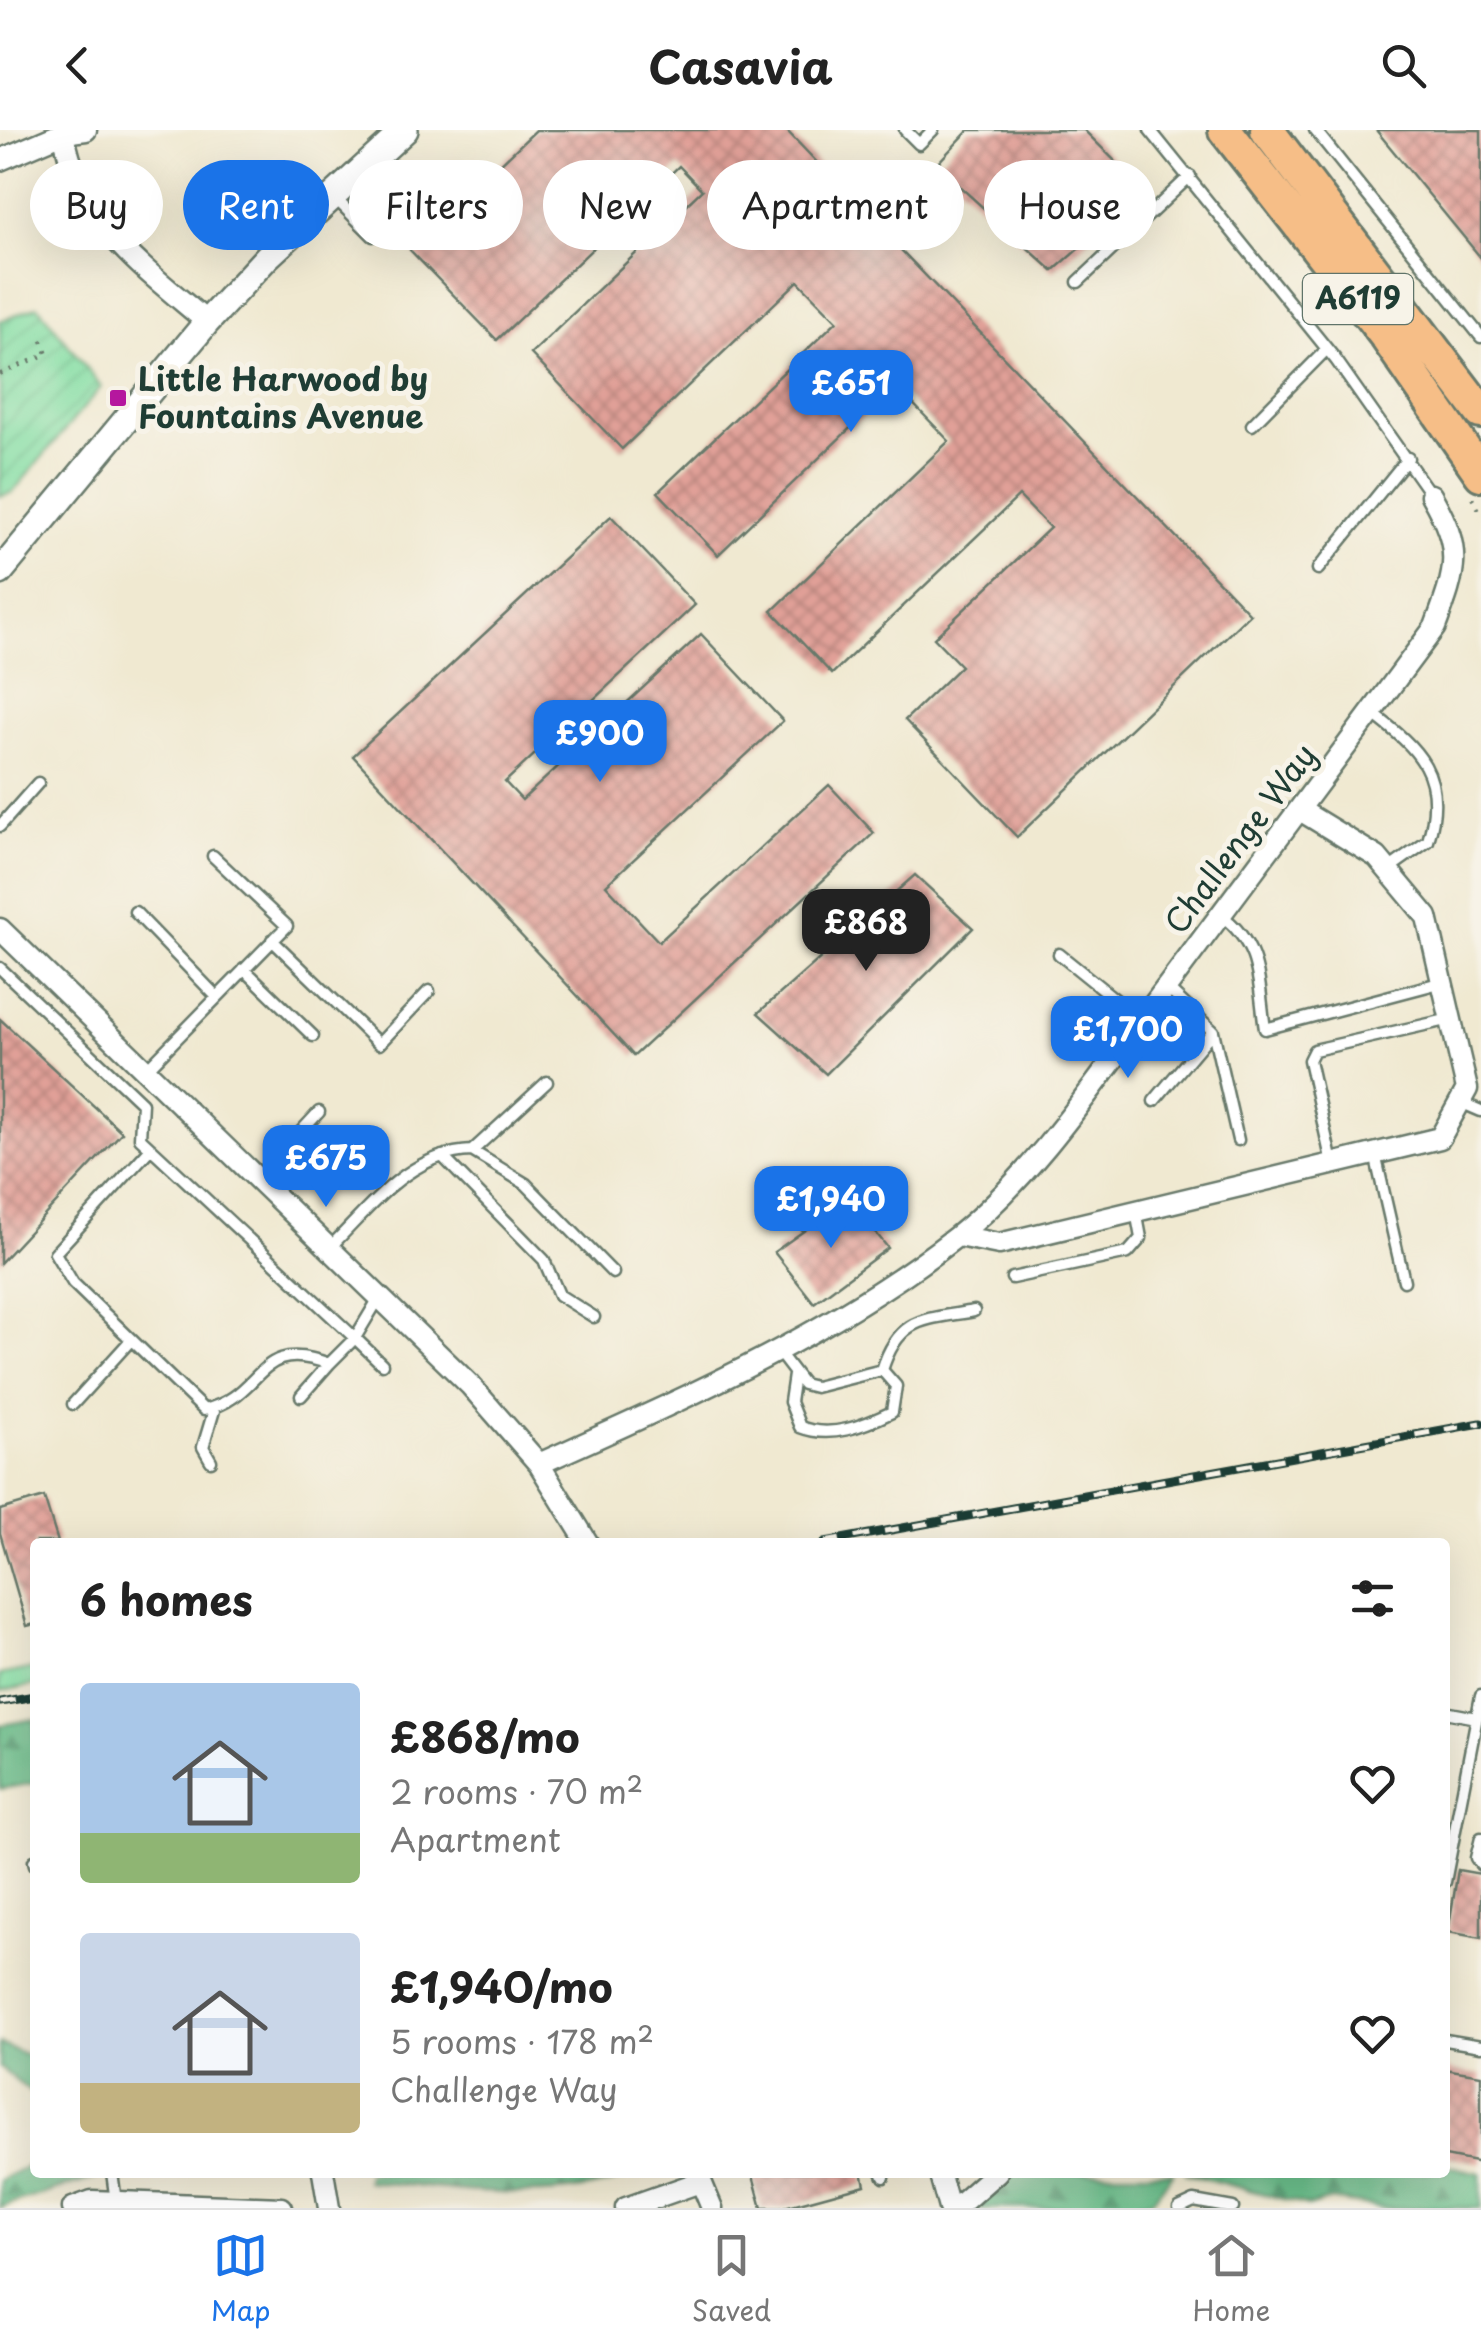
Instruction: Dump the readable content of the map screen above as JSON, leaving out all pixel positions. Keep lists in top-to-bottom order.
{
  "streets": {
    "highway": ["A6119"],
    "street": ["Challenge Way"]
  },
  "places": {
    "transit": ["Little Harwood by Fountains Avenue"]
  },
  "page": {
    "header": "Casavia",
    "chip": [
      "Buy",
      "Rent",
      "Filters",
      "New",
      "Apartment",
      "House"
    ],
    "price": [
      "£651",
      "£900",
      "£868",
      "£1,700",
      "£675",
      "£1,940"
    ],
    "heading": "6 homes",
    "list": [
      {
        "name": "£868/mo",
        "note": "2 rooms · 70 m² · Apartment"
      },
      {
        "name": "£1,940/mo",
        "note": "5 rooms · 178 m² · Challenge Way"
      }
    ],
    "tabs": ["Map", "Saved", "Home"]
  }
}
